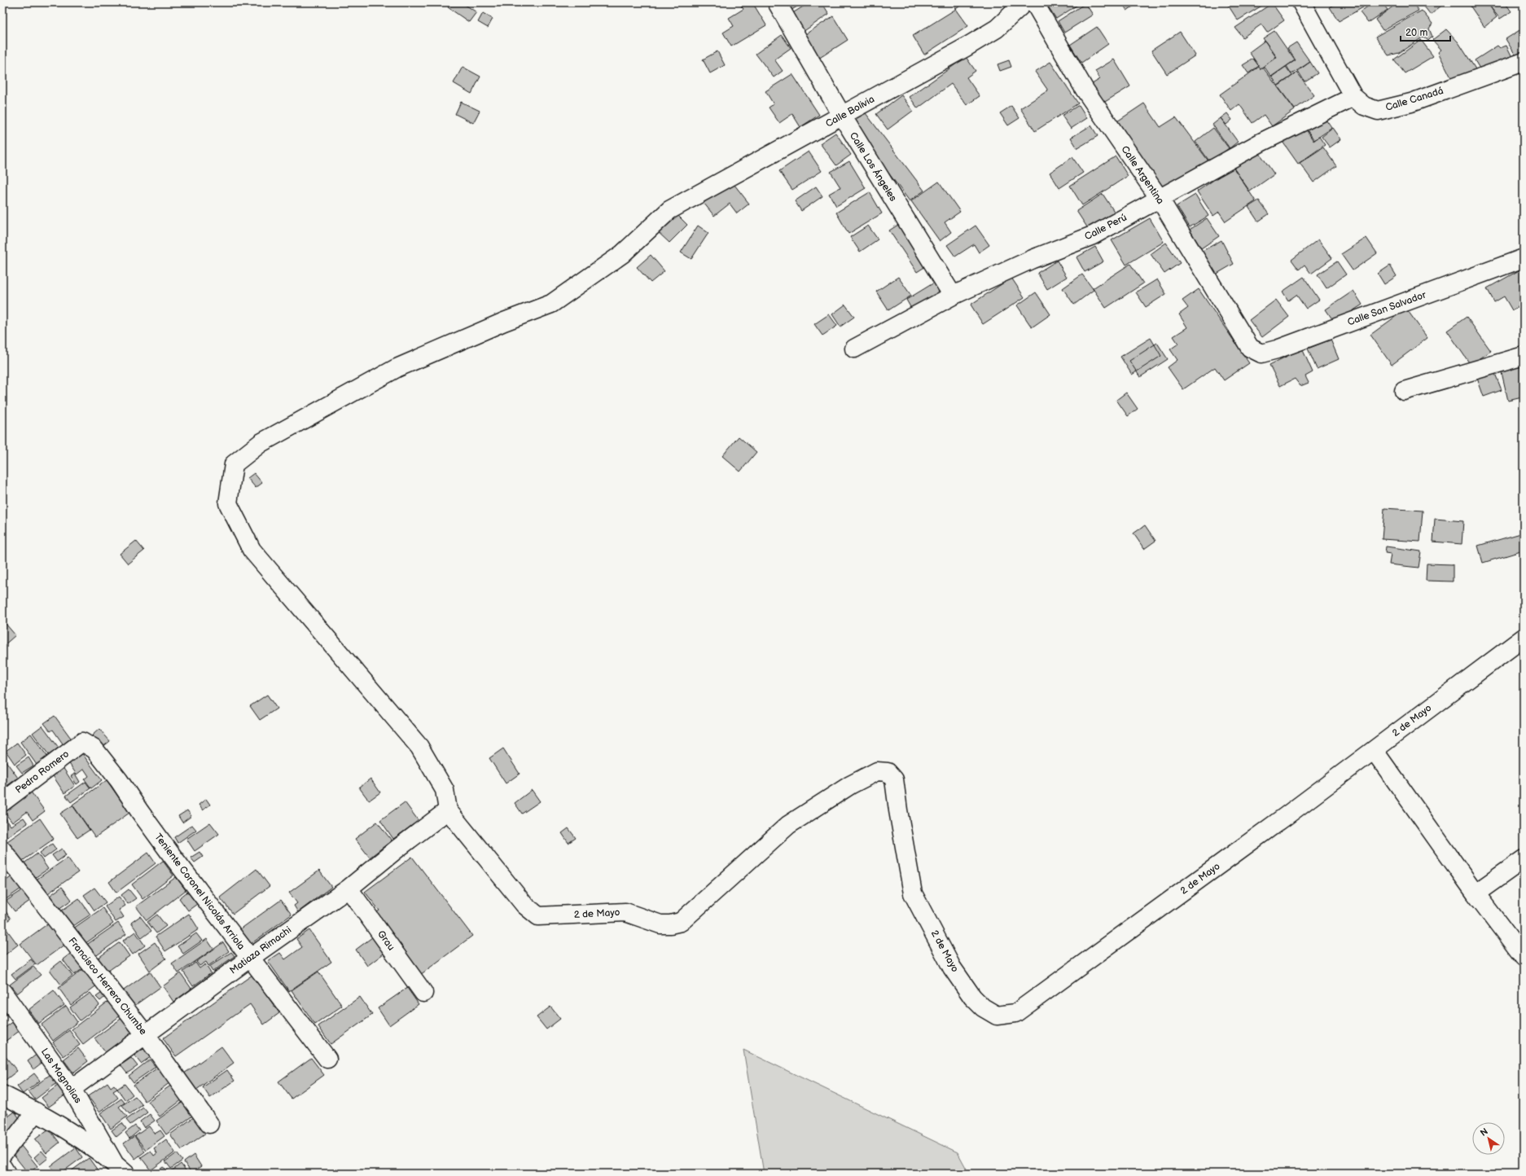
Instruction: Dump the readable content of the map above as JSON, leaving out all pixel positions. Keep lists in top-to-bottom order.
{
  "streets": {
    "street": [
      "Calle Canadá",
      "Calle Bolivia",
      "Calle Los Ángeles",
      "Calle Argentina",
      "Calle Perú",
      "Calle San Salvador",
      "2 de Mayo",
      "Pedro Romero",
      "Teniente Coronel Nicolás Arriola",
      "Grau",
      "Matiaza Rimachi",
      "Francisco Herrera Chumbe",
      "Las Magnolias"
    ]
  },
  "crossings": [
    ["Calle Canadá", "Calle Perú"],
    ["Calle Bolivia", "Calle Los Ángeles"],
    ["Calle Bolivia", "2 de Mayo"],
    ["Calle Bolivia", "Matiaza Rimachi"],
    ["Calle Los Ángeles", "Calle Perú"],
    ["Calle Argentina", "Calle Perú"],
    ["Calle Argentina", "Calle San Salvador"],
    ["2 de Mayo", "Matiaza Rimachi"],
    ["Pedro Romero", "Teniente Coronel Nicolás Arriola"],
    ["Teniente Coronel Nicolás Arriola", "Matiaza Rimachi"],
    ["Grau", "Matiaza Rimachi"],
    ["Matiaza Rimachi", "Francisco Herrera Chumbe"],
    ["Matiaza Rimachi", "Las Magnolias"]
  ],
  "scale_bar": "20 m",
  "north": "top left"
}
